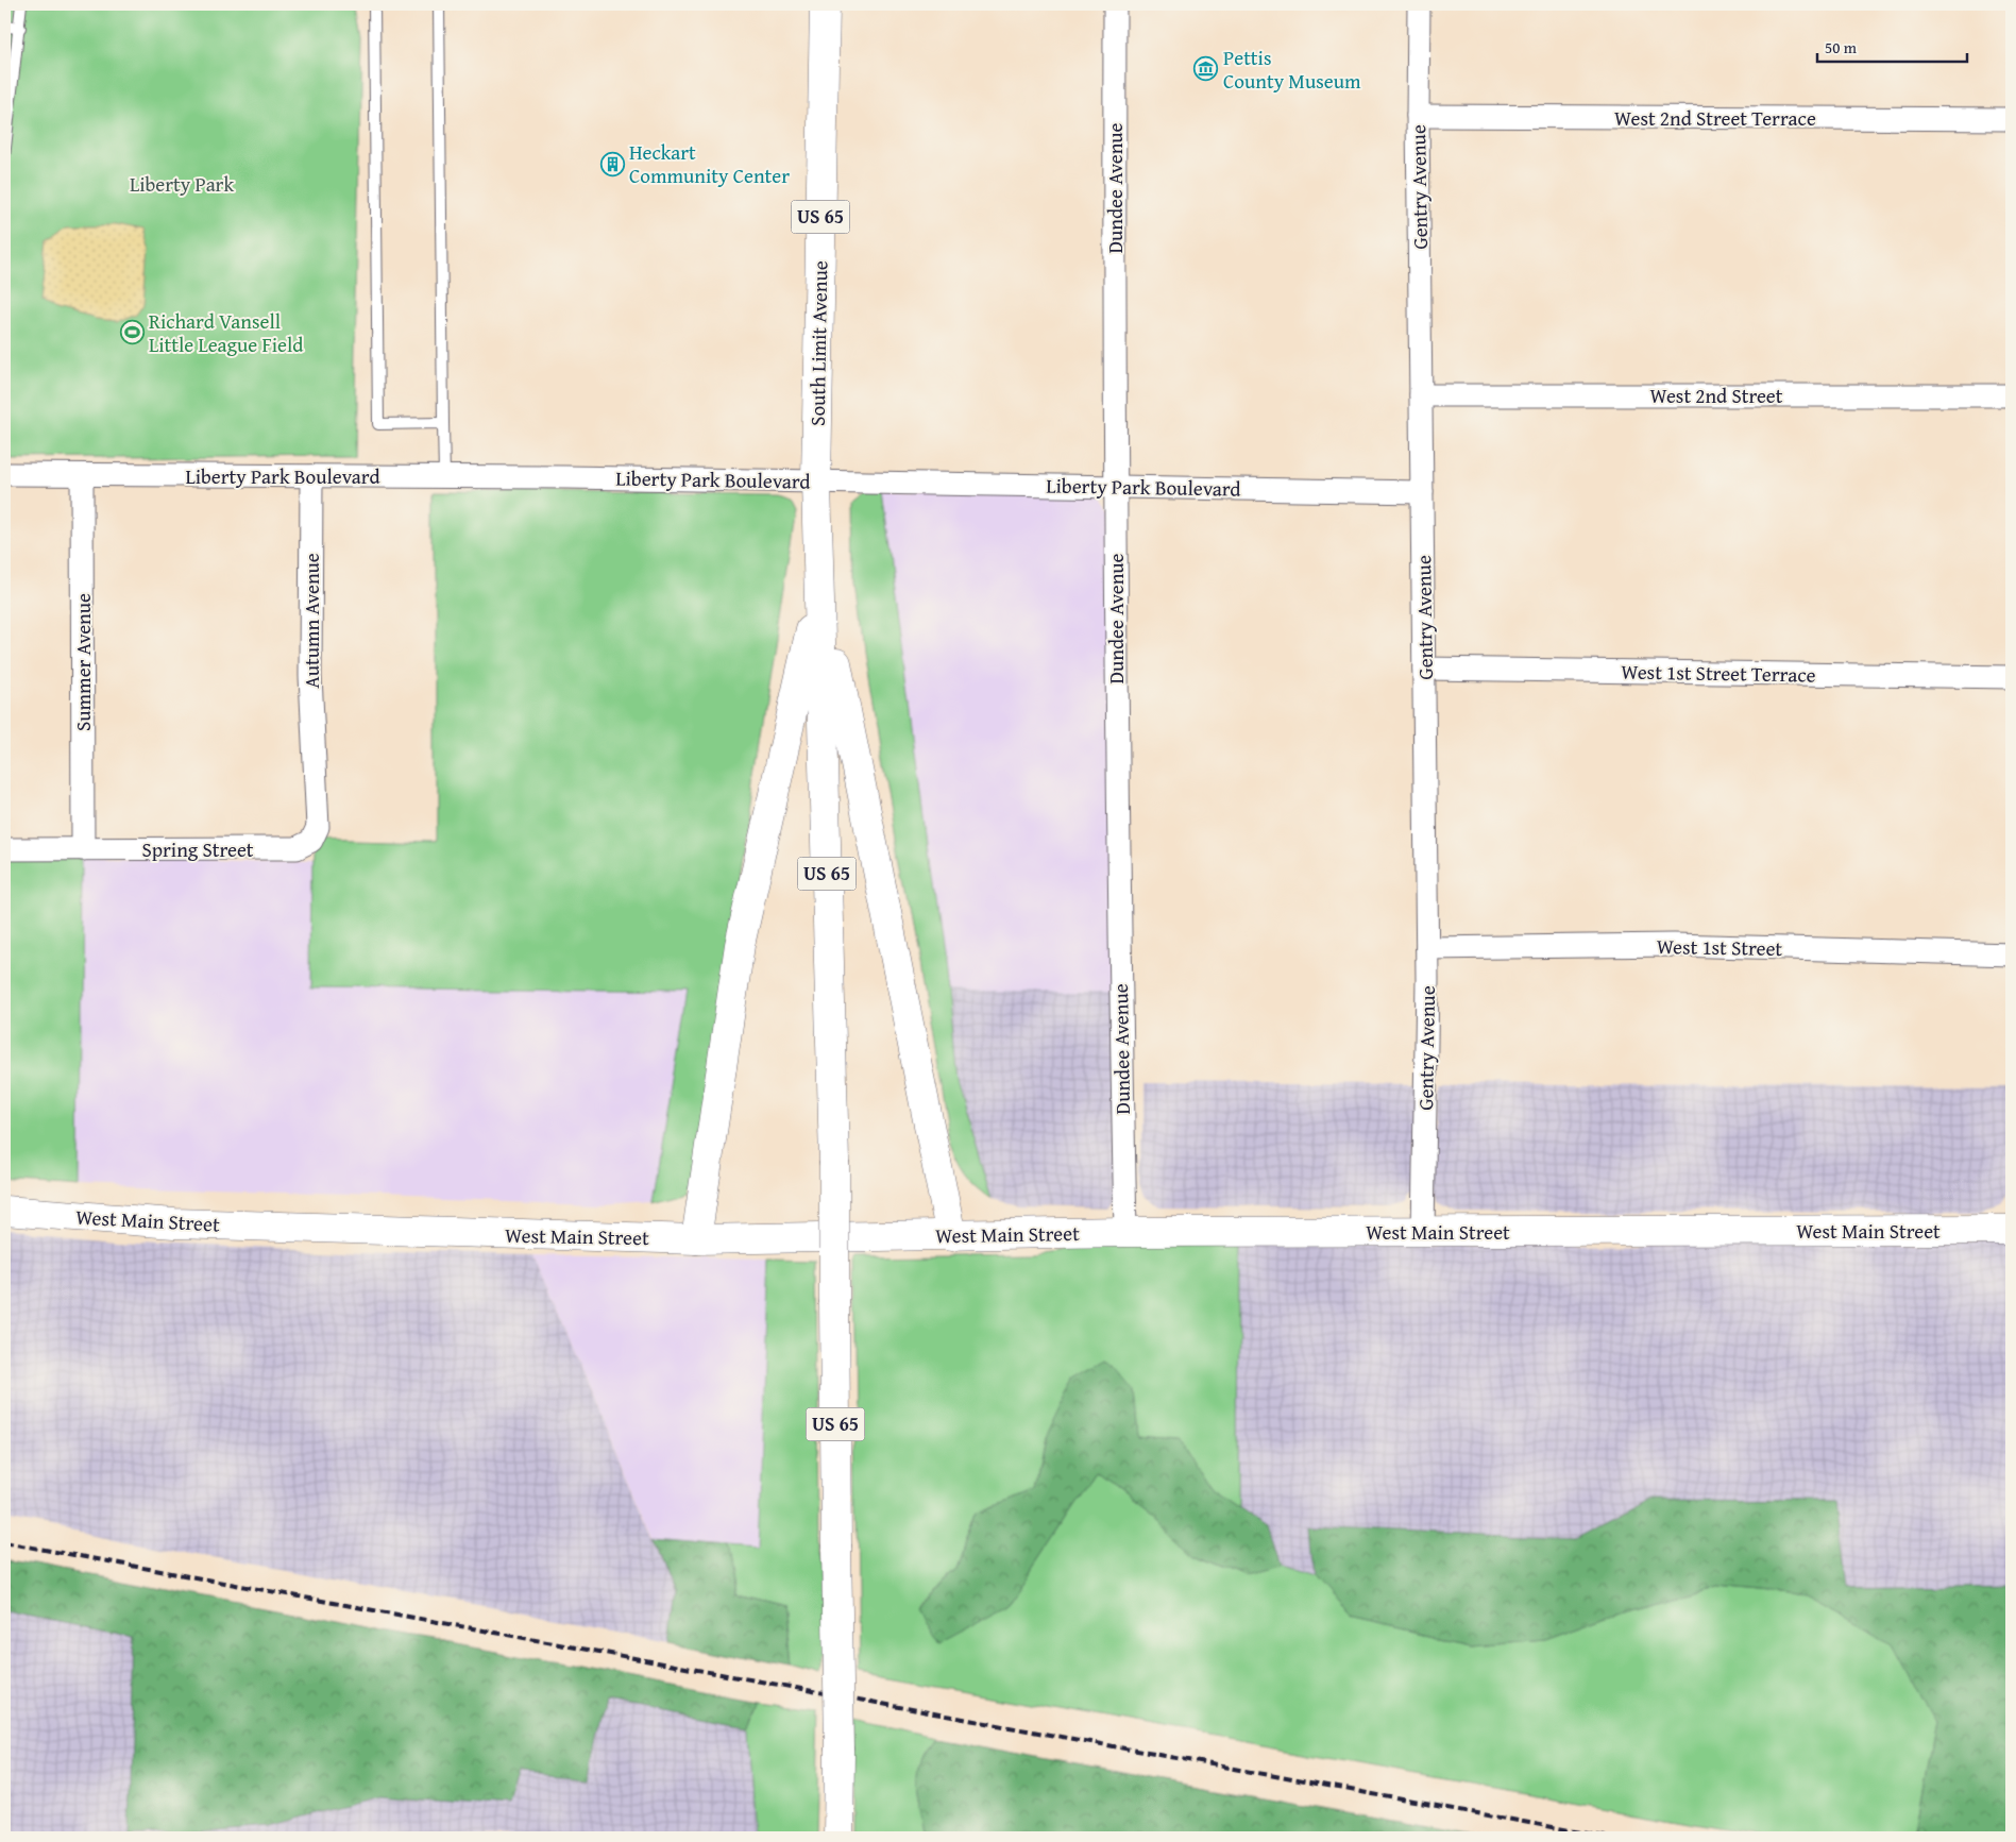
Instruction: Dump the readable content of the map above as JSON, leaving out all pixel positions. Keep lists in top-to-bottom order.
{
  "streets": {
    "main road": ["US 65", "South Limit Avenue", "West Main Street"],
    "street": [
      "West 2nd Street Terrace",
      "Gentry Avenue",
      "Dundee Avenue",
      "West 2nd Street",
      "Liberty Park Boulevard",
      "Autumn Avenue",
      "Summer Avenue",
      "West 1st Street Terrace",
      "Spring Street",
      "West 1st Street"
    ]
  },
  "crossings": [
    ["West 2nd Street Terrace", "Gentry Avenue"],
    ["Gentry Avenue", "West 2nd Street"],
    ["Gentry Avenue", "Liberty Park Boulevard"],
    ["Gentry Avenue", "West 1st Street Terrace"],
    ["Gentry Avenue", "West 1st Street"],
    ["Gentry Avenue", "West Main Street"],
    ["Dundee Avenue", "Liberty Park Boulevard"],
    ["Dundee Avenue", "West Main Street"],
    ["US 65", "South Limit Avenue"],
    ["South Limit Avenue", "Liberty Park Boulevard"],
    ["Liberty Park Boulevard", "Autumn Avenue"],
    ["Liberty Park Boulevard", "Summer Avenue"],
    ["Autumn Avenue", "Spring Street"],
    ["Summer Avenue", "Spring Street"]
  ],
  "parks": ["Liberty Park"],
  "places": {
    "museum": ["Pettis County Museum"],
    "building": ["Heckart Community Center"],
    "sports": ["Richard Vansell Little League Field"]
  },
  "scale_bar": "50 m"
}
